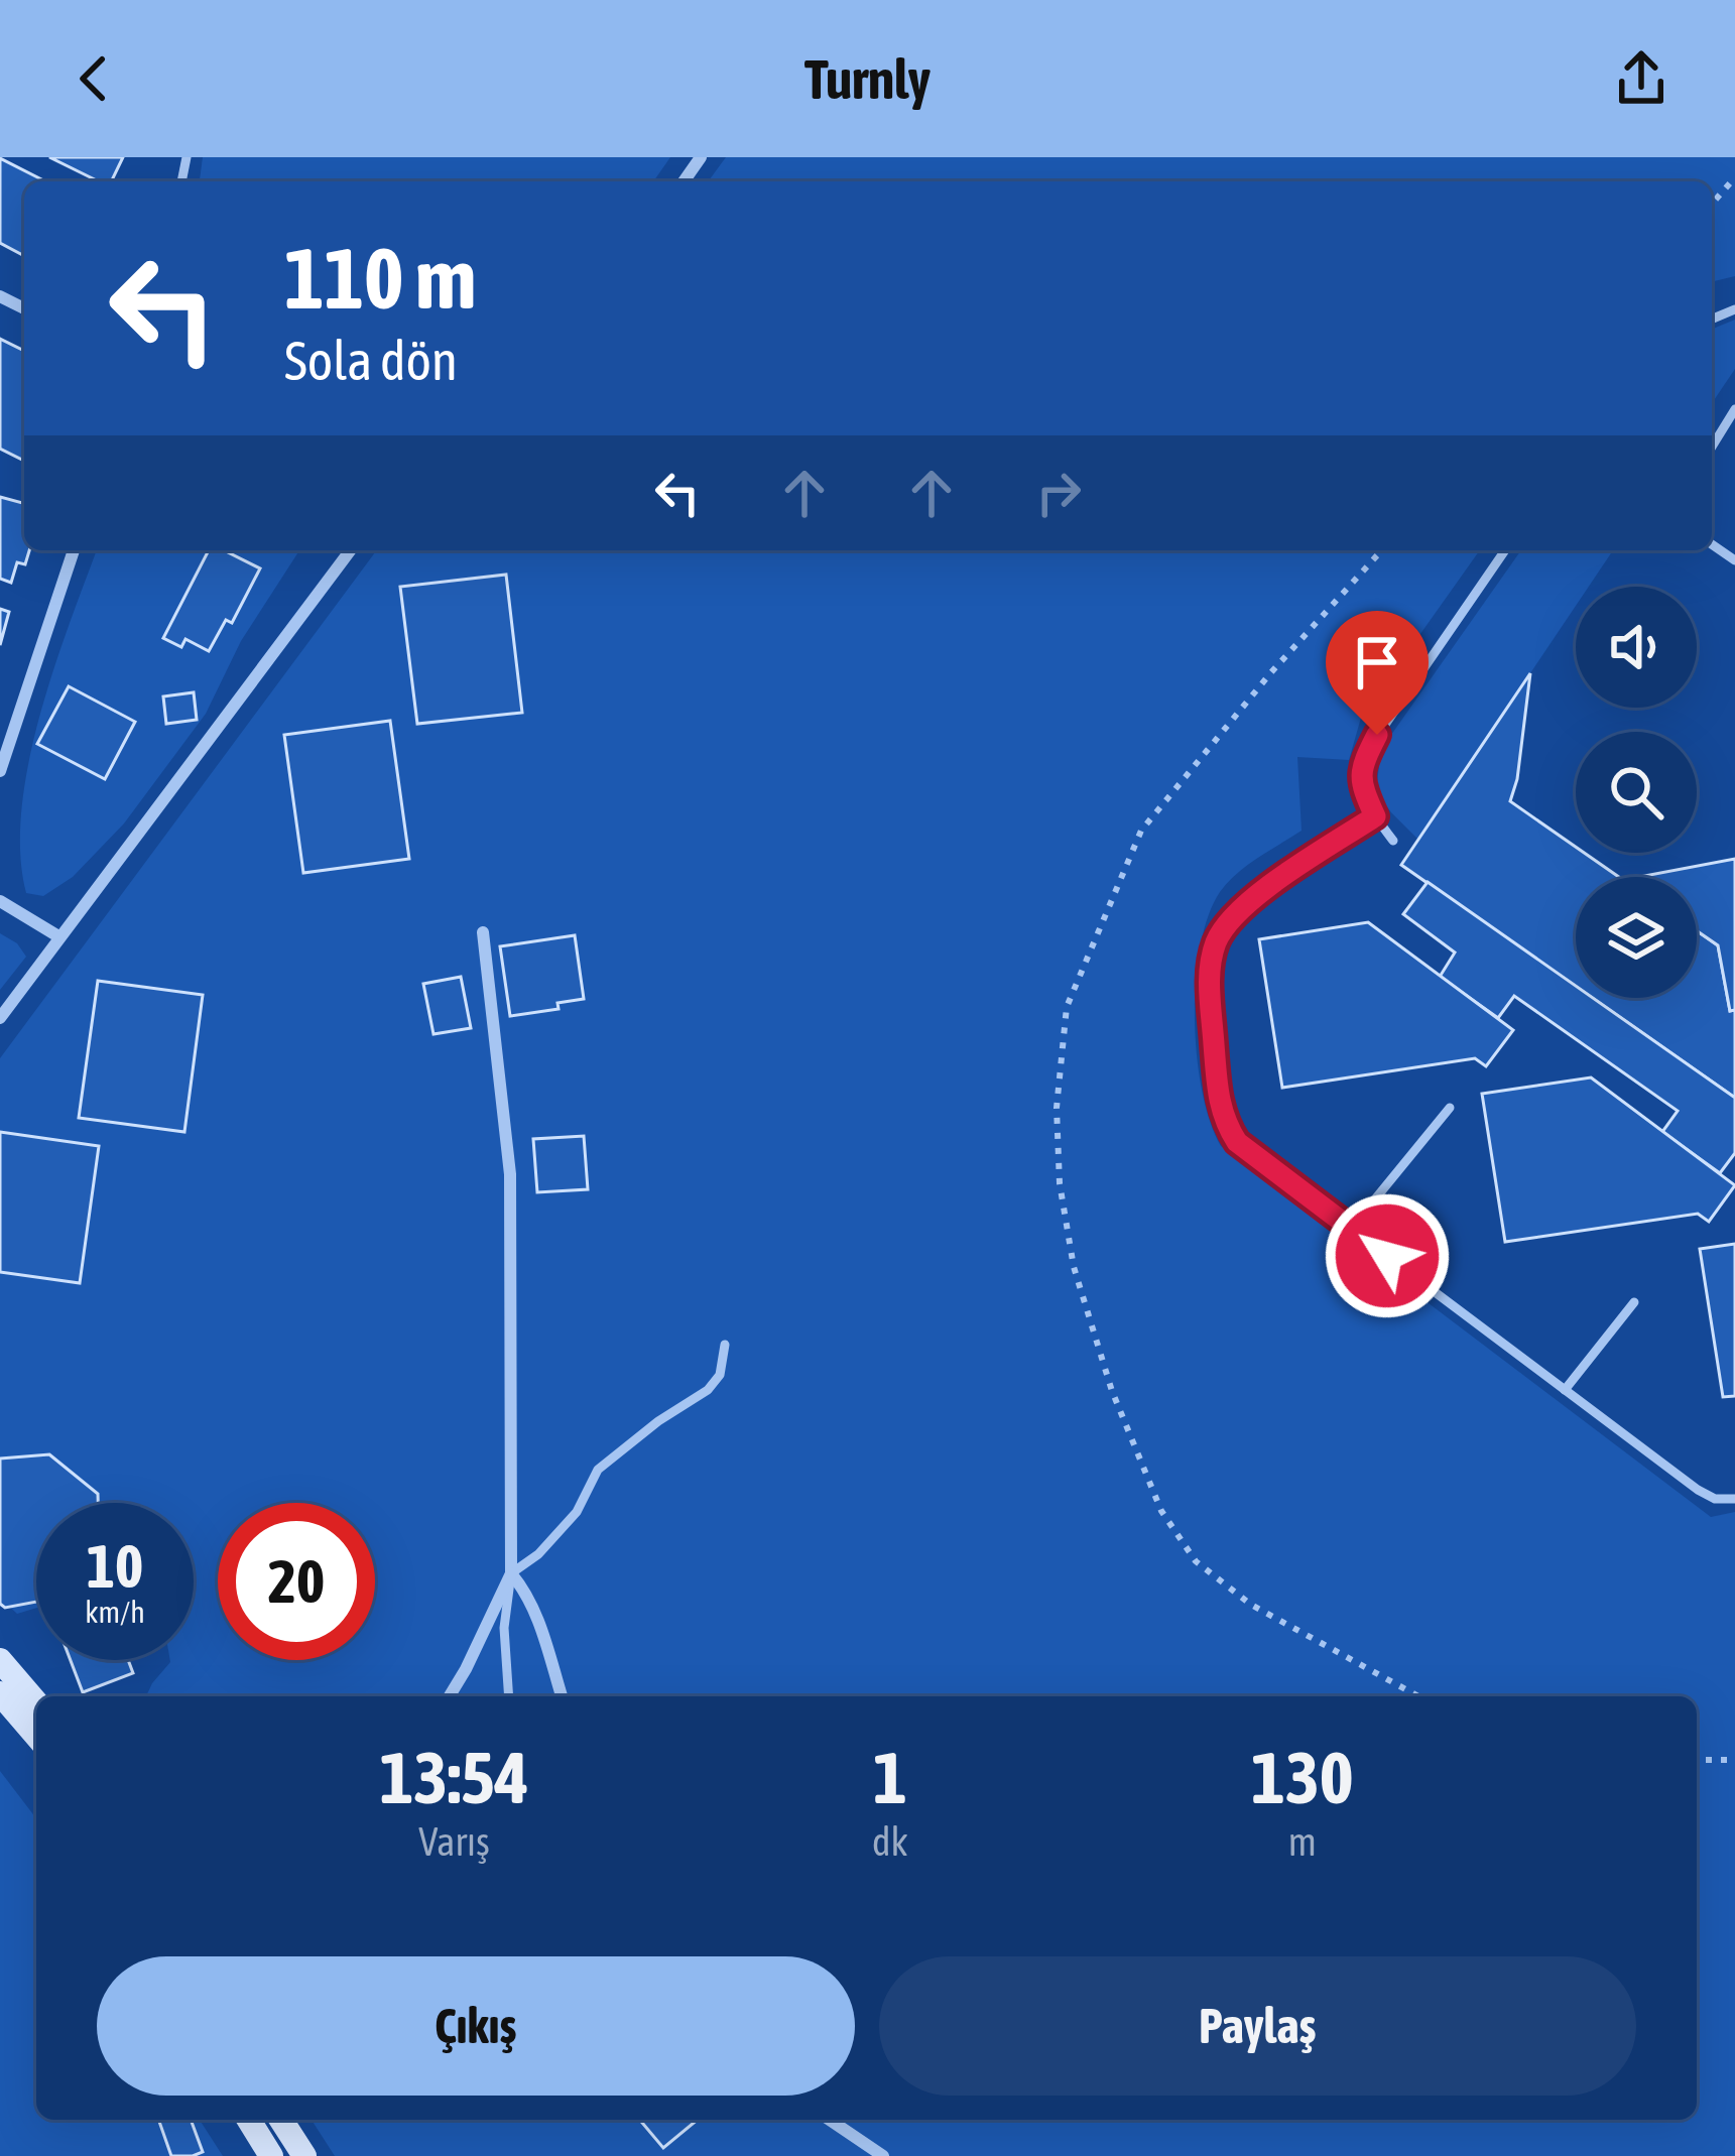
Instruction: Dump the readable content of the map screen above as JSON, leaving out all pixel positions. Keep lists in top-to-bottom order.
{
  "page": {
    "header": "Turnly",
    "turn": ["110 m", "Sola dön"],
    "speed": "10 km/h",
    "limit": "20",
    "eta": [
      "13:54",
      "Varış",
      "1",
      "dk",
      "130",
      "m"
    ],
    "buttons": ["Çıkış", "Paylaş"]
  }
}
